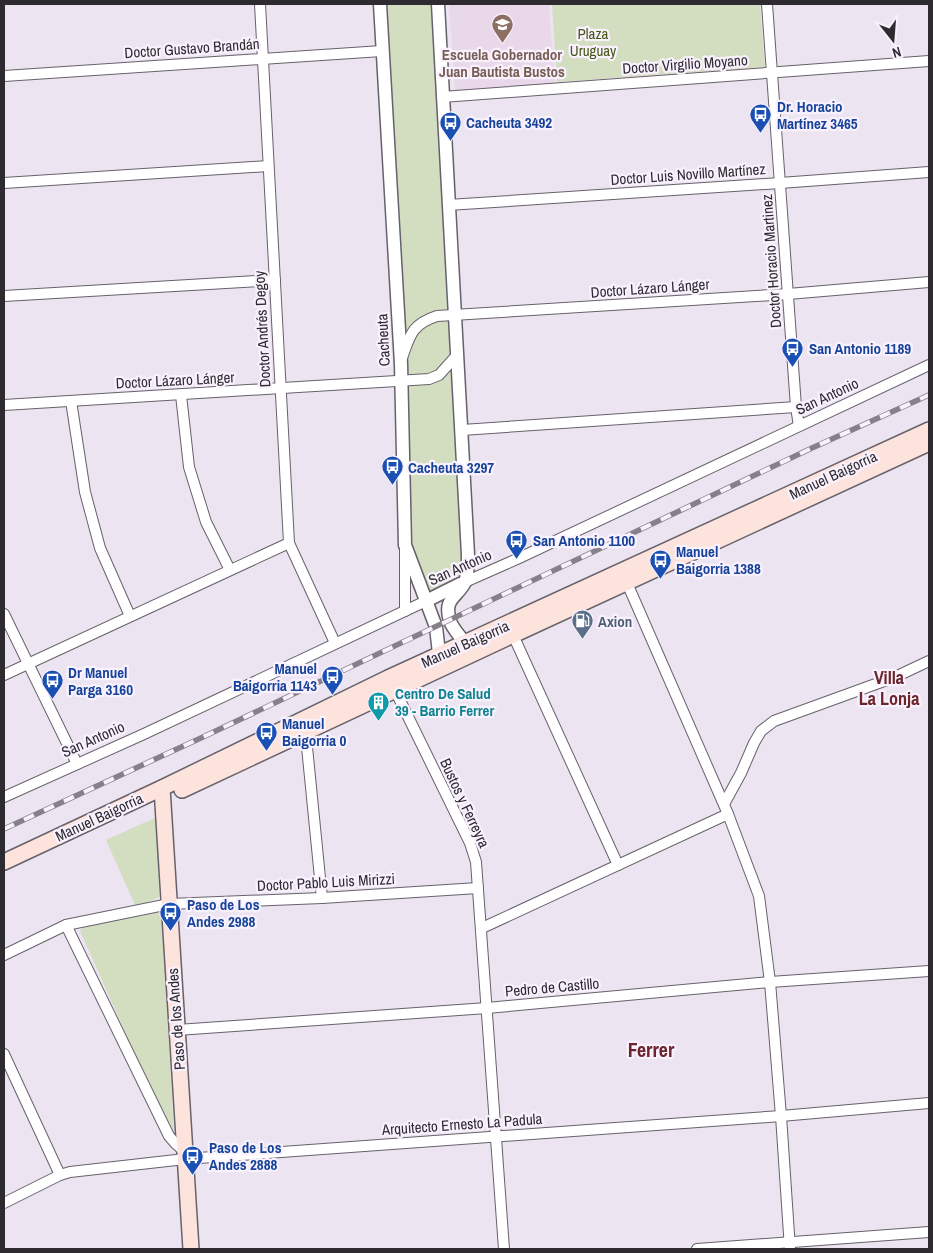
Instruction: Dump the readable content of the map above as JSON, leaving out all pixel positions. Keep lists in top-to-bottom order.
{
  "streets": {
    "main road": ["Manuel Baigorria", "Paso de los Andes"],
    "street": [
      "Doctor Gustavo Brandán",
      "Doctor Virgilio Moyano",
      "Doctor Luis Novillo Martínez",
      "Doctor Horacio Martinez",
      "Doctor Lázaro Lánger",
      "Doctor Andrés Degoy",
      "Cacheuta",
      "San Antonio",
      "Bustos y Ferreyra",
      "Doctor Pablo Luis Mirizzi",
      "Pedro de Castillo",
      "Arquitecto Ernesto La Padula"
    ]
  },
  "crossings": [
    ["Doctor Gustavo Brandán", "Doctor Andrés Degoy"],
    ["Doctor Gustavo Brandán", "Cacheuta"],
    ["Doctor Virgilio Moyano", "Doctor Horacio Martinez"],
    ["Doctor Luis Novillo Martínez", "Doctor Horacio Martinez"],
    ["Doctor Horacio Martinez", "Doctor Lázaro Lánger"],
    ["Doctor Horacio Martinez", "San Antonio"],
    ["Doctor Lázaro Lánger", "Doctor Andrés Degoy"],
    ["Doctor Lázaro Lánger", "Cacheuta"],
    ["Doctor Andrés Degoy", "San Antonio"],
    ["Cacheuta", "San Antonio"],
    ["Cacheuta", "Manuel Baigorria"],
    ["Manuel Baigorria", "Bustos y Ferreyra"],
    ["Manuel Baigorria", "Paso de los Andes"],
    ["Bustos y Ferreyra", "Doctor Pablo Luis Mirizzi"],
    ["Bustos y Ferreyra", "Pedro de Castillo"],
    ["Bustos y Ferreyra", "Arquitecto Ernesto La Padula"],
    ["Doctor Pablo Luis Mirizzi", "Paso de los Andes"],
    ["Pedro de Castillo", "Paso de los Andes"],
    ["Paso de los Andes", "Arquitecto Ernesto La Padula"]
  ],
  "districts": ["Villa La Lonja", "Ferrer"],
  "parks": ["Plaza Uruguay"],
  "places": {
    "school or university": ["Escuela Gobernador Juan Bautista Bustos"],
    "bus stop": [
      "Dr. Horacio Martínez 3465",
      "Cacheuta 3492",
      "San Antonio 1189",
      "Cacheuta 3297",
      "San Antonio 1100",
      "Manuel Baigorria 1388",
      "Manuel Baigorria 1143",
      "Dr Manuel Parga 3160",
      "Manuel Baigorria 0",
      "Paso de Los Andes 2988",
      "Paso de Los Andes 2888"
    ],
    "fuel station": ["Axion"],
    "building": ["Centro De Salud 39 - Barrio Ferrer"]
  },
  "north": "bottom"
}
